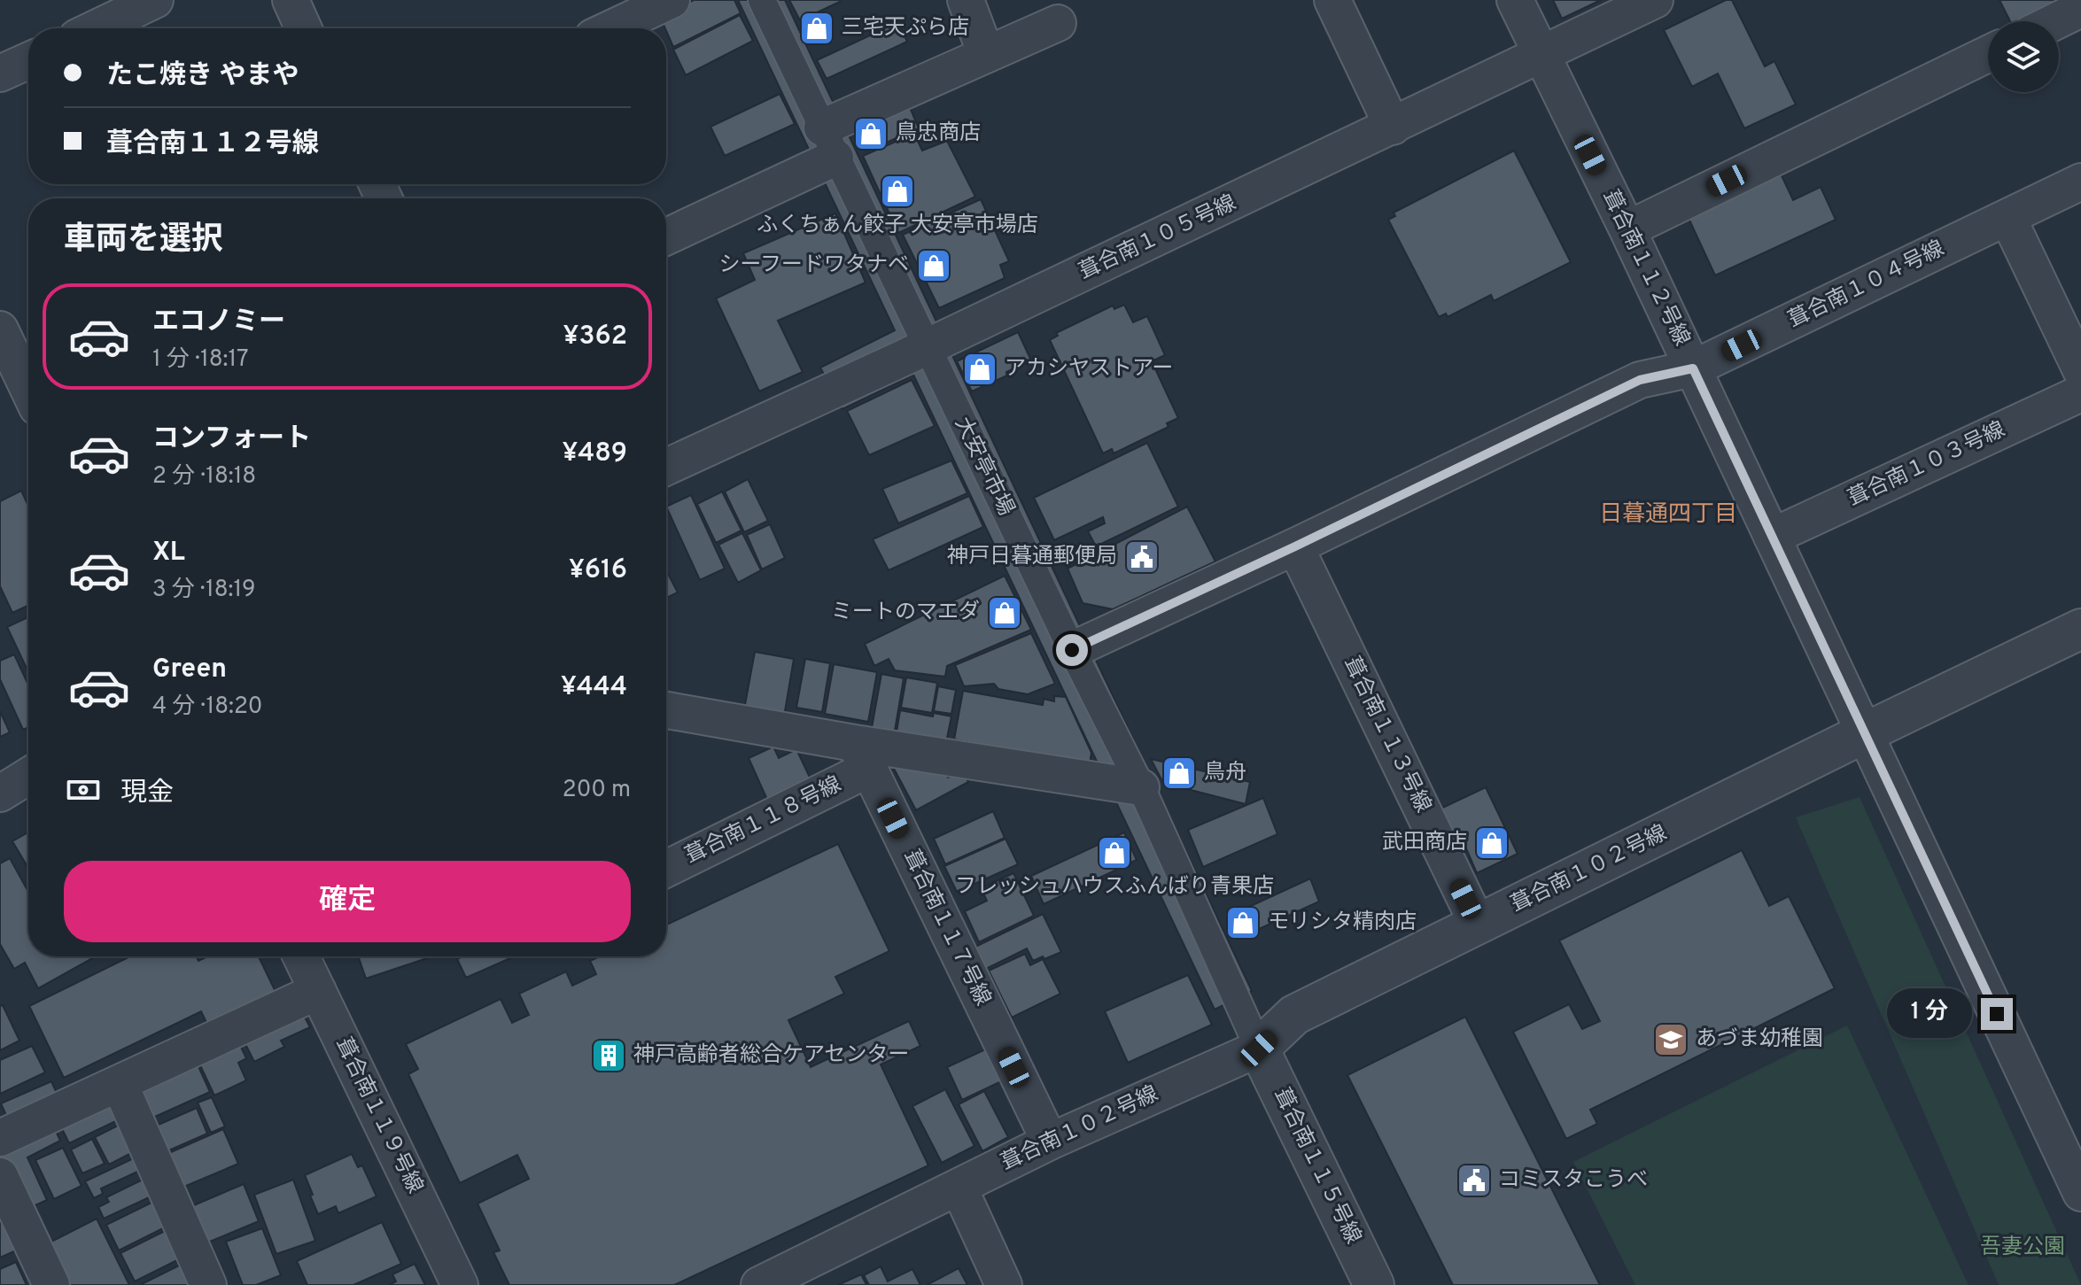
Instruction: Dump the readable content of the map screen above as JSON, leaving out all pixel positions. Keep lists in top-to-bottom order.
{
  "streets": {
    "street": [
      "葺合南１０５号線",
      "葺合南１１２号線",
      "葺合南１０４号線",
      "葺合南１０３号線",
      "大安亭市場",
      "葺合南１１３号線",
      "葺合南１１８号線",
      "葺合南１０２号線",
      "葺合南１１７号線",
      "葺合南１１９号線",
      "葺合南１１５号線"
    ]
  },
  "crossings": [
    ["葺合南１０５号線", "葺合南１１２号線"],
    ["葺合南１０５号線", "大安亭市場"],
    ["葺合南１１２号線", "葺合南１０４号線"],
    ["葺合南１１２号線", "葺合南１０３号線"],
    ["葺合南１１２号線", "葺合南１０２号線"],
    ["葺合南１０４号線", "大安亭市場"],
    ["葺合南１０４号線", "葺合南１１３号線"],
    ["大安亭市場", "葺合南１０２号線"],
    ["大安亭市場", "葺合南１１５号線"],
    ["葺合南１１３号線", "葺合南１０２号線"],
    ["葺合南１１８号線", "葺合南１１７号線"],
    ["葺合南１０２号線", "葺合南１１７号線"],
    ["葺合南１０２号線", "葺合南１１５号線"]
  ],
  "districts": ["日暮通四丁目"],
  "parks": ["吾妻公園"],
  "places": {
    "shop": [
      "三宅天ぷら店",
      "鳥忠商店",
      "ふくちぁん餃子 大安亭市場店",
      "シーフードワタナベ",
      "アカシヤストアー",
      "ミートのマエダ",
      "鳥舟",
      "武田商店",
      "フレッシュハウスふんばり青果店",
      "モリシタ精肉店"
    ],
    "public building": ["神戸日暮通郵便局", "コミスタこうべ"],
    "school or university": ["あづま幼稚園"],
    "building": ["神戸高齢者総合ケアセンター"]
  },
  "page": {
    "banner": ["たこ焼き やまや", "葺合南１１２号線"],
    "heading": "車両を選択",
    "list": [
      {
        "name": "エコノミー",
        "note": "1 分 · 18:17",
        "value": "¥362"
      },
      {
        "name": "コンフォート",
        "note": "2 分 · 18:18",
        "value": "¥489"
      },
      {
        "name": "XL",
        "note": "3 分 · 18:19",
        "value": "¥616"
      },
      {
        "name": "Green",
        "note": "4 分 · 18:20",
        "value": "¥444"
      }
    ],
    "pay": ["現金", "200 m"],
    "buttons": "確定",
    "bubble": "1 分"
  }
}
